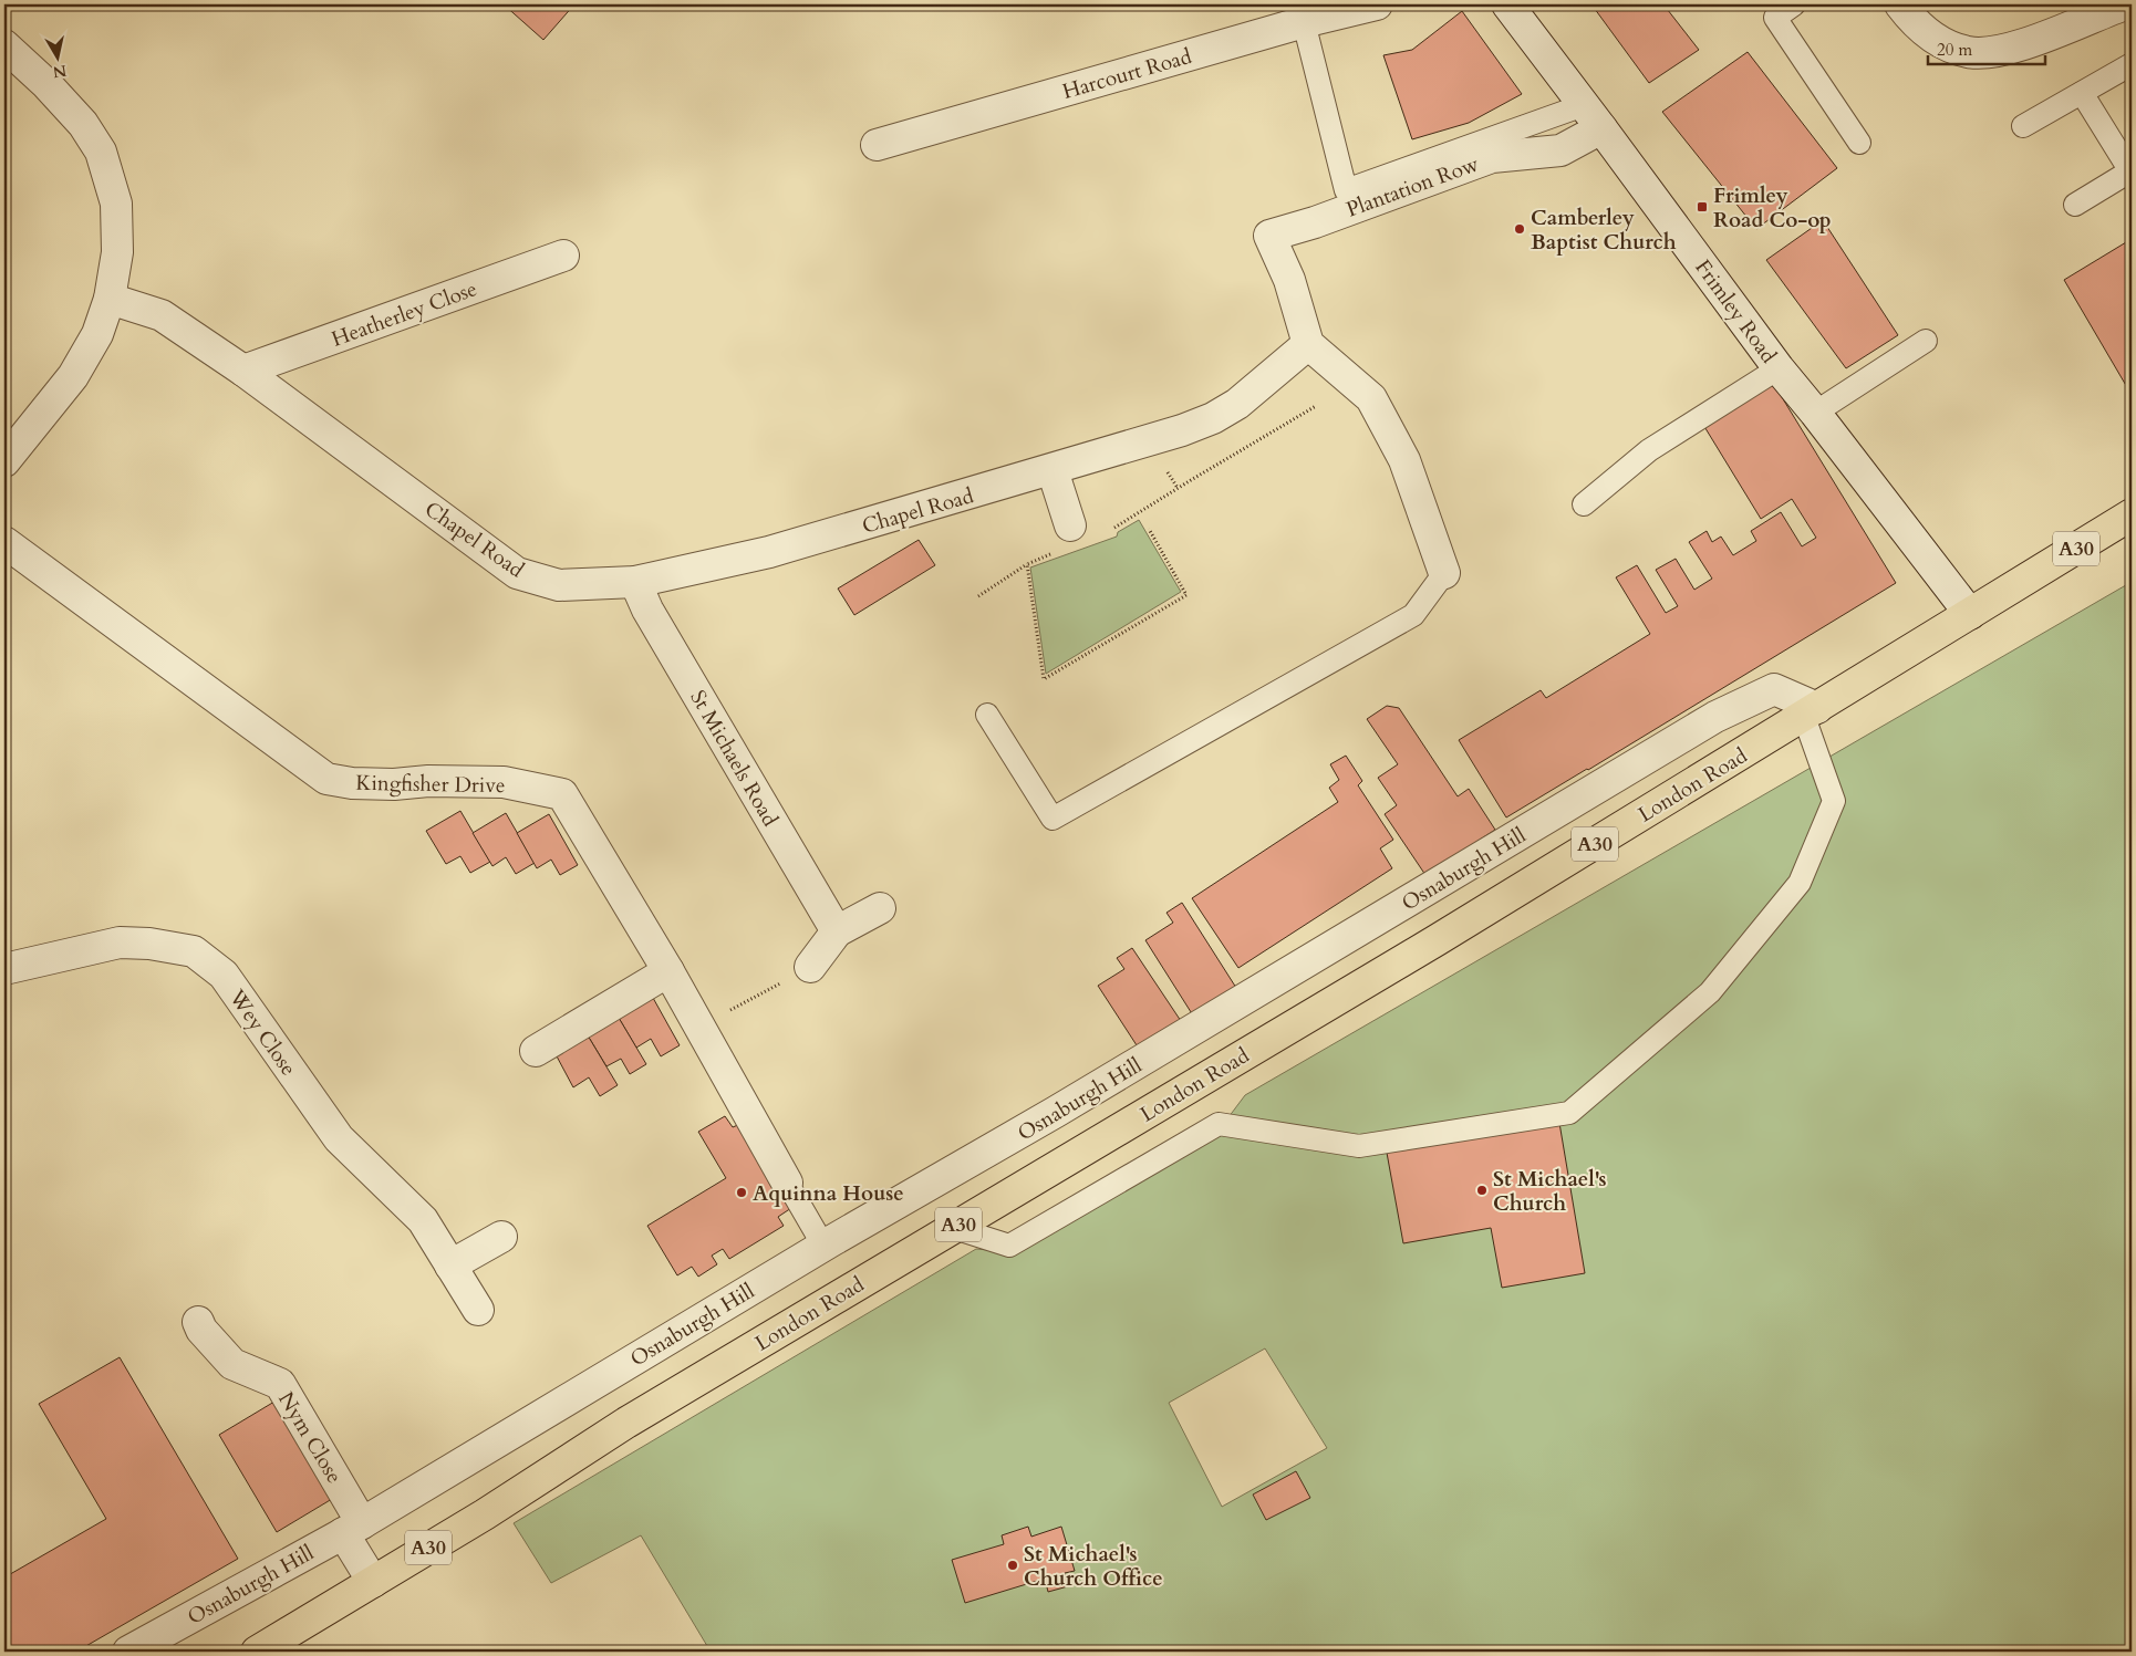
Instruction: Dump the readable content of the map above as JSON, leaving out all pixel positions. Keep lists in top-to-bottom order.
{
  "streets": {
    "main road": ["A30", "London Road"],
    "street": [
      "Harcourt Road",
      "Plantation Row",
      "Frimley Road",
      "Heatherley Close",
      "Chapel Road",
      "St Michaels Road",
      "Kingfisher Drive",
      "Osnaburgh Hill",
      "Wey Close",
      "Nym Close"
    ]
  },
  "crossings": [
    ["Plantation Row", "Frimley Road"],
    ["Plantation Row", "Chapel Road"],
    ["Frimley Road", "London Road"],
    ["Heatherley Close", "Chapel Road"],
    ["Chapel Road", "St Michaels Road"],
    ["Kingfisher Drive", "Osnaburgh Hill"],
    ["London Road", "Osnaburgh Hill"],
    ["Osnaburgh Hill", "Nym Close"]
  ],
  "places": {
    "transit": ["Frimley Road Co-op"],
    "other": [
      "Camberley Baptist Church",
      "St Michael's Church",
      "Aquinna House",
      "St Michael's Church Office"
    ]
  },
  "scale_bar": "20 m",
  "north": "bottom"
}
